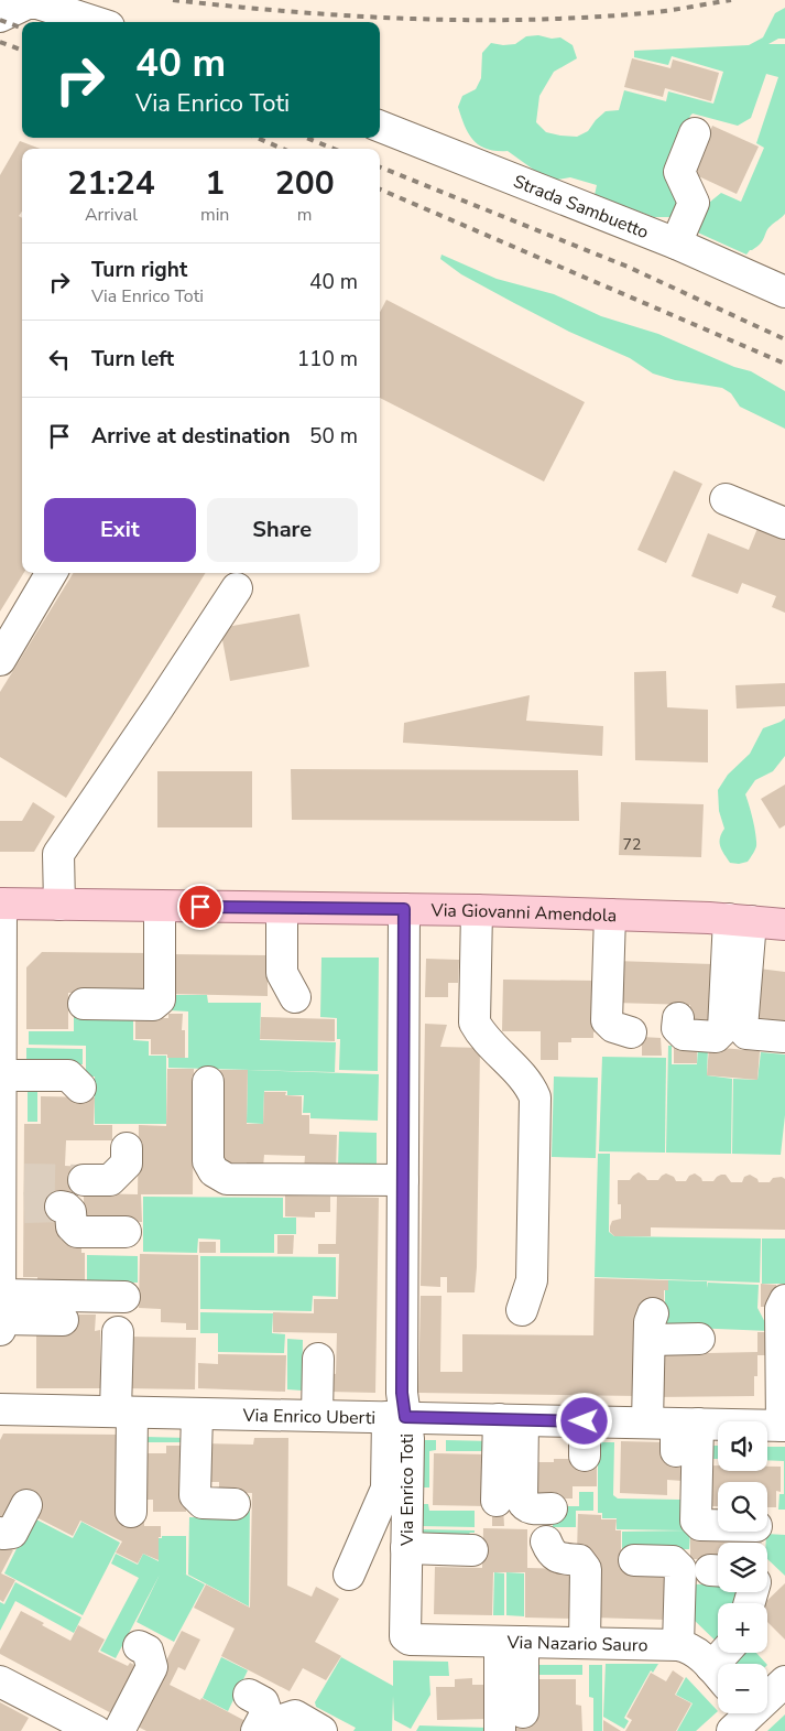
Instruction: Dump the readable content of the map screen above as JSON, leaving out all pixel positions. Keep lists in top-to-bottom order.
{
  "streets": {
    "main road": ["Via Giovanni Amendola"],
    "street": [
      "Strada Sambuetto",
      "Via Enrico Uberti",
      "Via Enrico Toti",
      "Via Nazario Sauro"
    ]
  },
  "crossings": [
    ["Via Giovanni Amendola", "Via Enrico Toti"],
    ["Via Enrico Uberti", "Via Enrico Toti"],
    ["Via Enrico Toti", "Via Nazario Sauro"]
  ],
  "house_numbers": ["72"],
  "page": {
    "turn": ["40 m", "Via Enrico Toti"],
    "eta": [
      "21:24",
      "Arrival",
      "1",
      "min",
      "200",
      "m"
    ],
    "list": [
      {
        "name": "Turn right",
        "note": "Via Enrico Toti",
        "value": "40 m"
      },
      {
        "name": "Turn left",
        "value": "110 m"
      },
      {
        "name": "Arrive at destination",
        "value": "50 m"
      }
    ],
    "buttons": ["Exit", "Share"],
    "map_buttons": ["+", "−"]
  }
}
